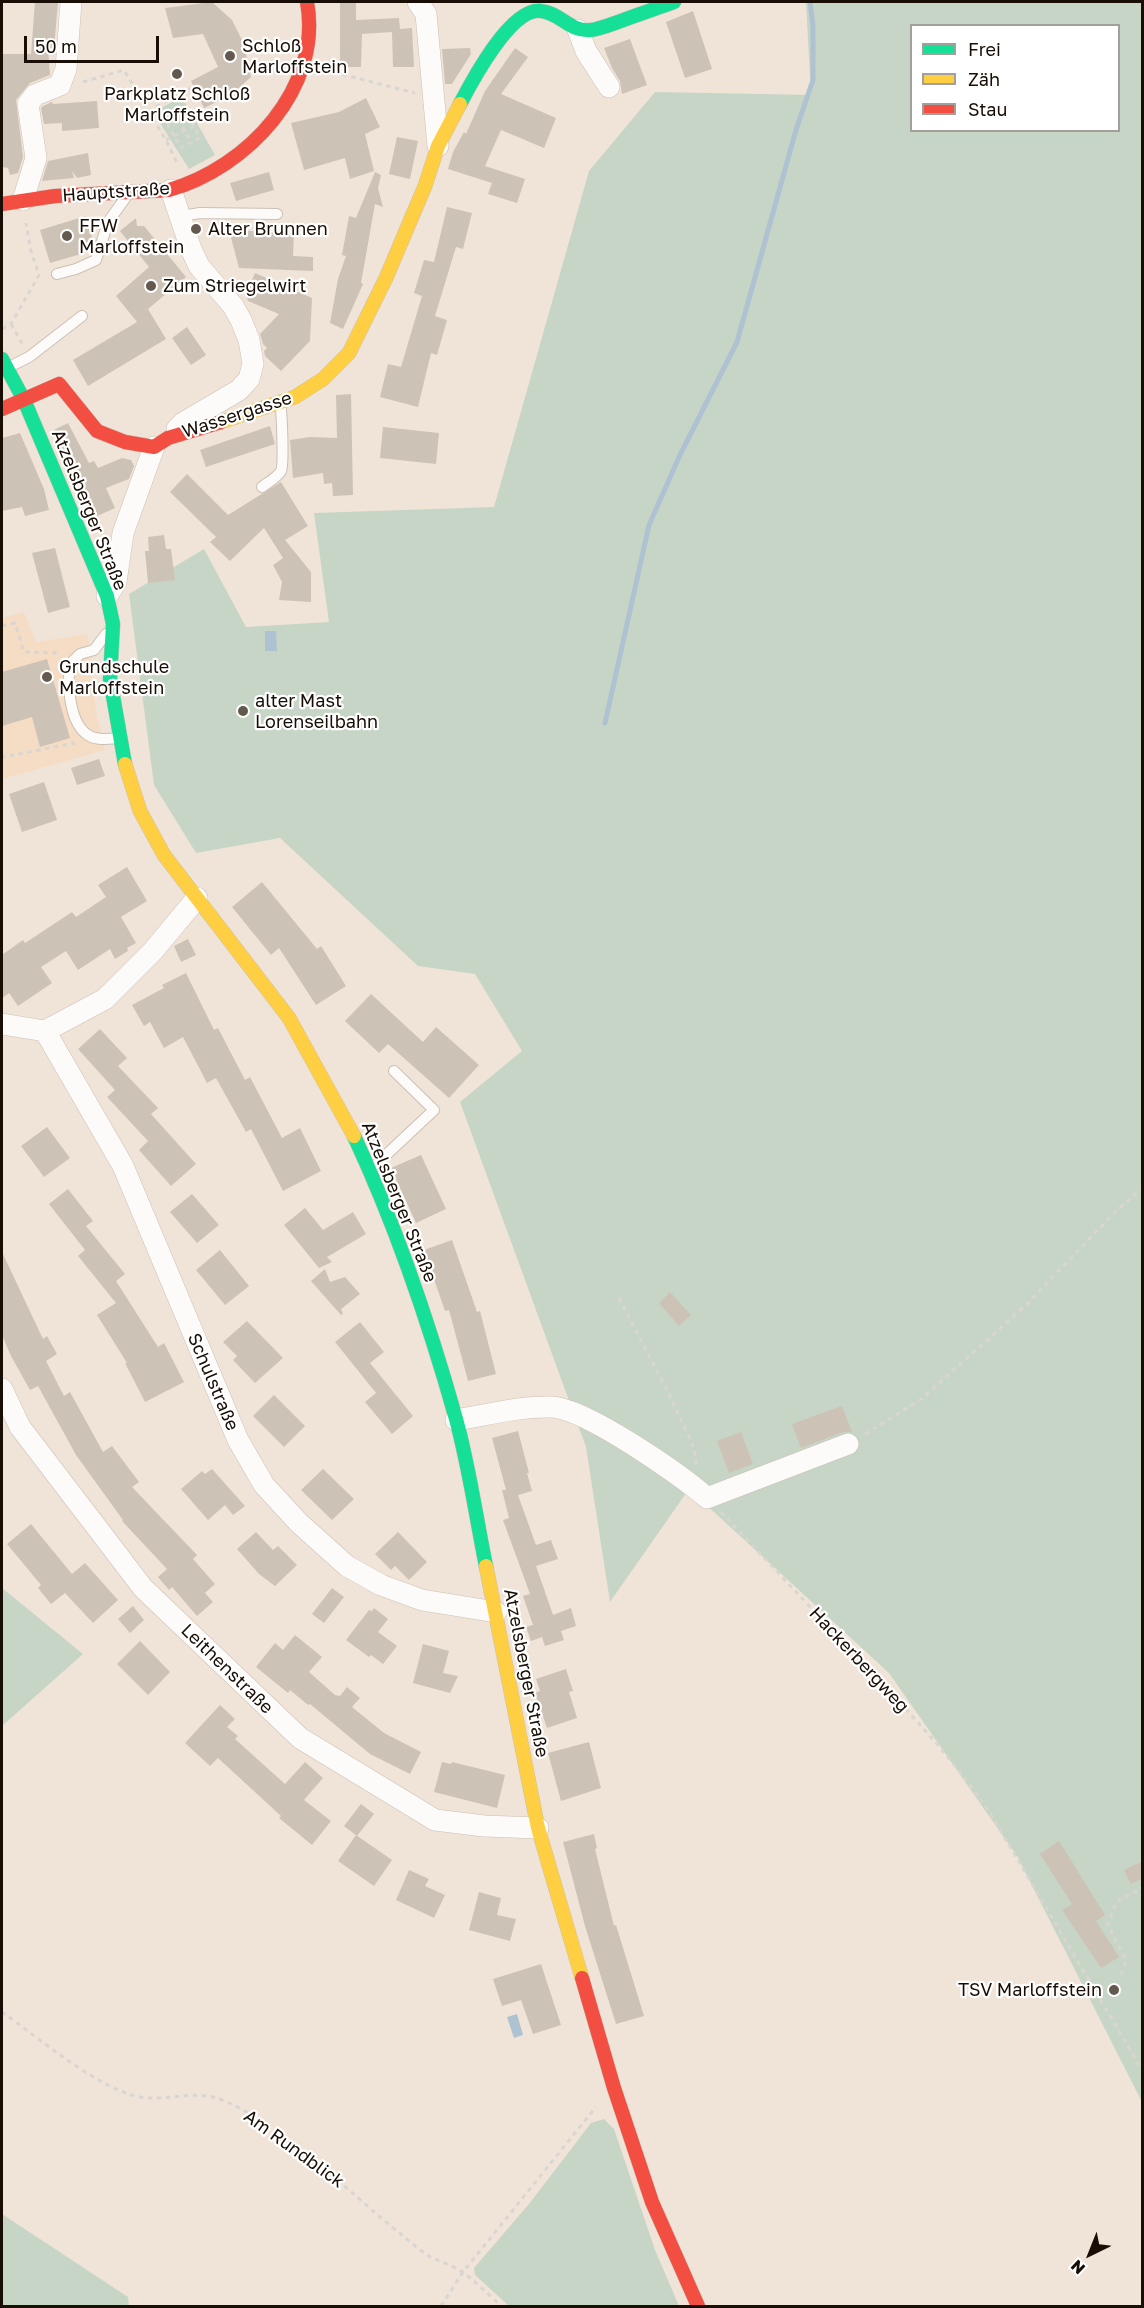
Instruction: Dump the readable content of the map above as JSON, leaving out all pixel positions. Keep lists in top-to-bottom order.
{
  "streets": {
    "street": [
      "Hauptstraße",
      "Wassergasse",
      "Atzelsberger Straße",
      "Schulstraße",
      "Leithenstraße"
    ],
    "path": ["Hackerbergweg", "Am Rundblick"]
  },
  "crossings": [
    ["Wassergasse", "Atzelsberger Straße"],
    ["Atzelsberger Straße", "Schulstraße"],
    ["Atzelsberger Straße", "Leithenstraße"]
  ],
  "places": [
    "Schloß Marloffstein",
    "Parkplatz Schloß Marloffstein",
    "Alter Brunnen",
    "FFW Marloffstein",
    "Zum Striegelwirt",
    "Grundschule Marloffstein",
    "alter Mast Lorenseilbahn",
    "TSV Marloffstein"
  ],
  "legend": ["Frei", "Zäh", "Stau"],
  "scale_bar": "50 m",
  "north": "bottom left"
}
